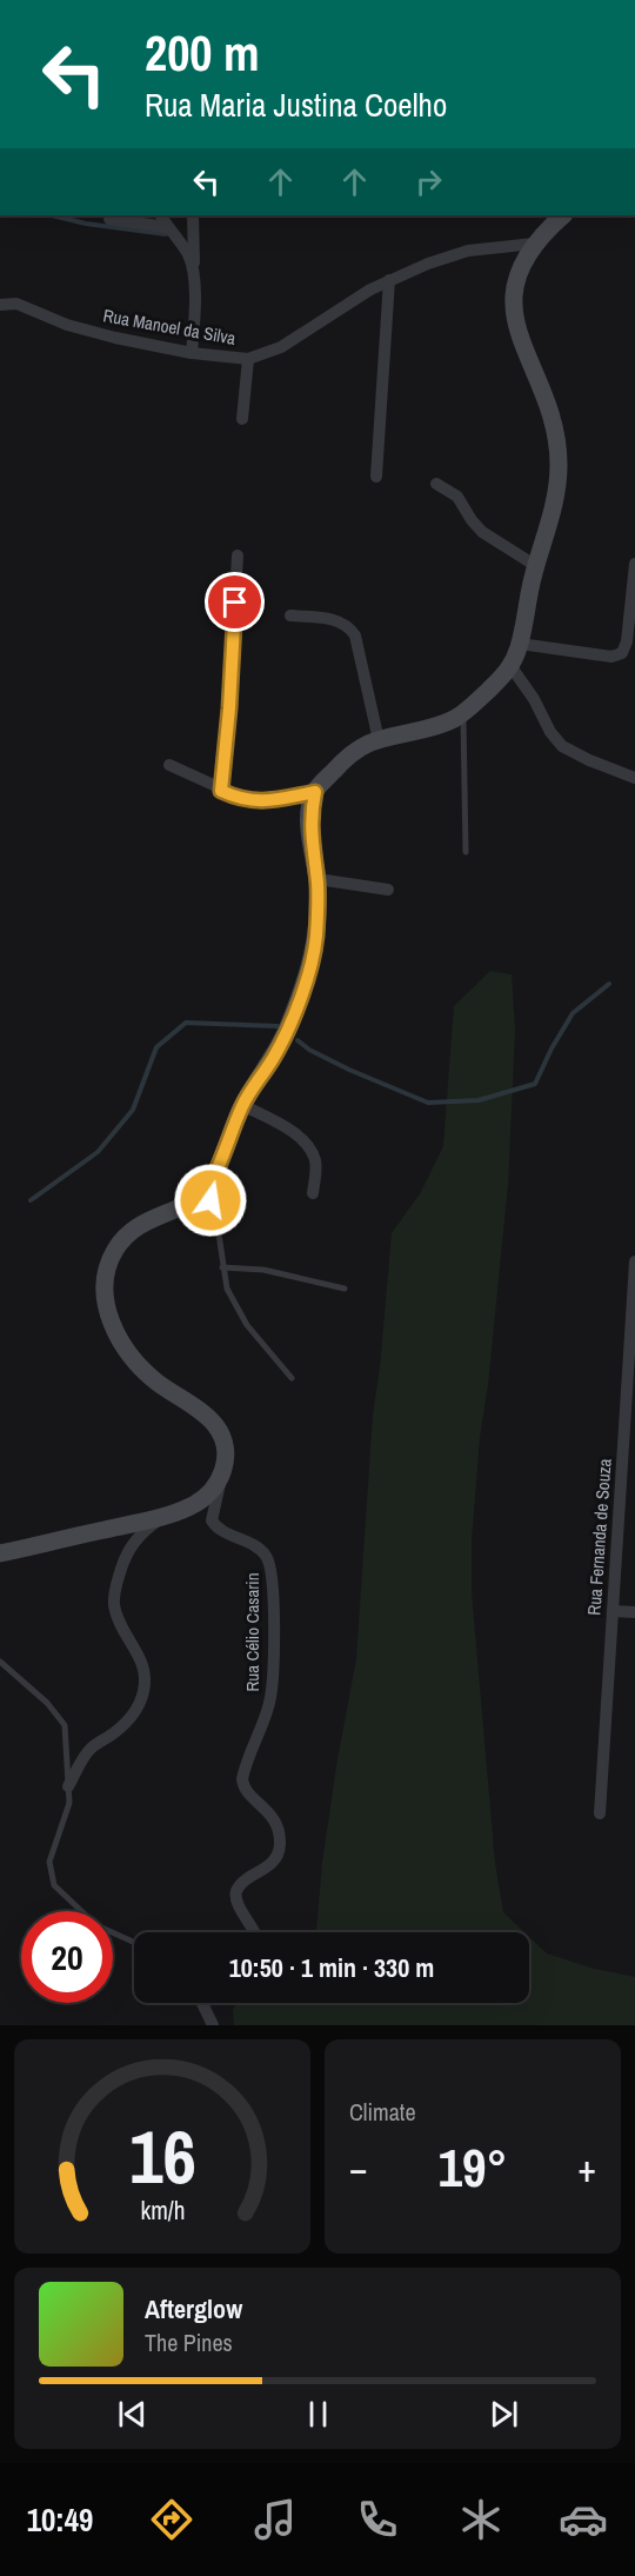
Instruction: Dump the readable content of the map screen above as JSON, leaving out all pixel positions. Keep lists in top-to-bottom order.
{
  "streets": {
    "street": ["Rua Manoel da Silva", "Rua Fernanda de Souza", "Rua Célio Casarin"]
  },
  "page": {
    "turn": ["200 m", "Rua Maria Justina Coelho"],
    "limit": "20",
    "trip": "10:50 · 1 min · 330 m",
    "tile": "Climate",
    "heat": ["−", "19°", "+"],
    "song": ["Afterglow", "The Pines"],
    "tabs": "10:49",
    "gauge": ["16", "km/h"]
  }
}
